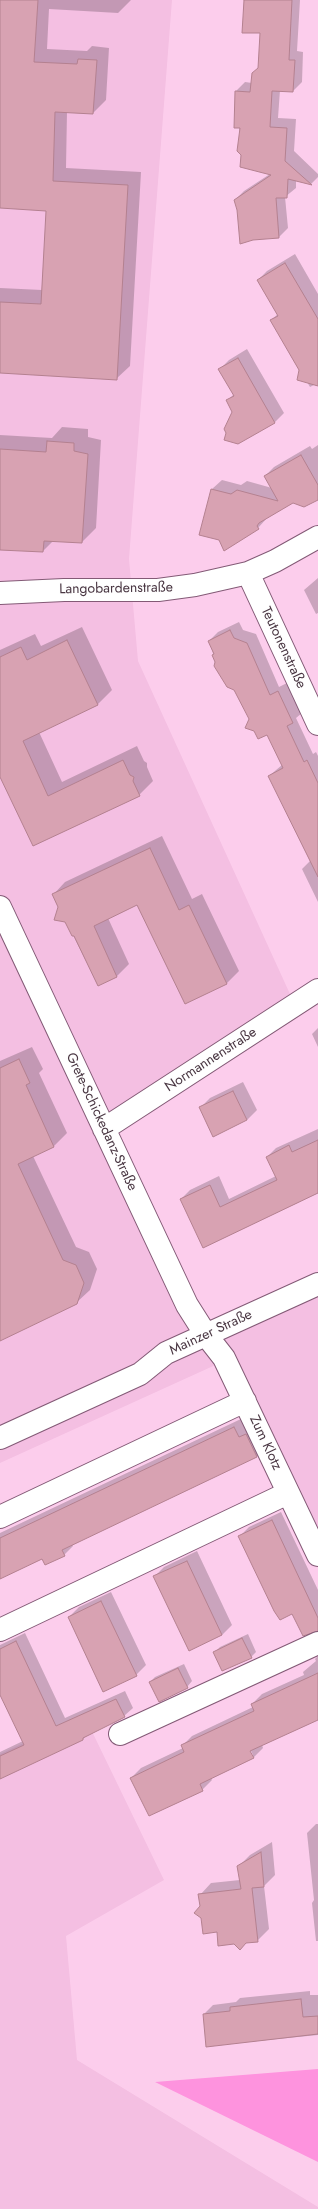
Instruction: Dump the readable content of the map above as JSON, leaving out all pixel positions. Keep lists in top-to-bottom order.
{
  "streets": {
    "street": [
      "Langobardenstraße",
      "Teutonenstraße",
      "Normannenstraße",
      "Grete-Schickedanz-Straße",
      "Mainzer Straße",
      "Zum Klotz"
    ]
  },
  "crossings": [
    ["Langobardenstraße", "Teutonenstraße"],
    ["Normannenstraße", "Grete-Schickedanz-Straße"],
    ["Grete-Schickedanz-Straße", "Mainzer Straße"],
    ["Grete-Schickedanz-Straße", "Zum Klotz"],
    ["Mainzer Straße", "Zum Klotz"]
  ]
}
